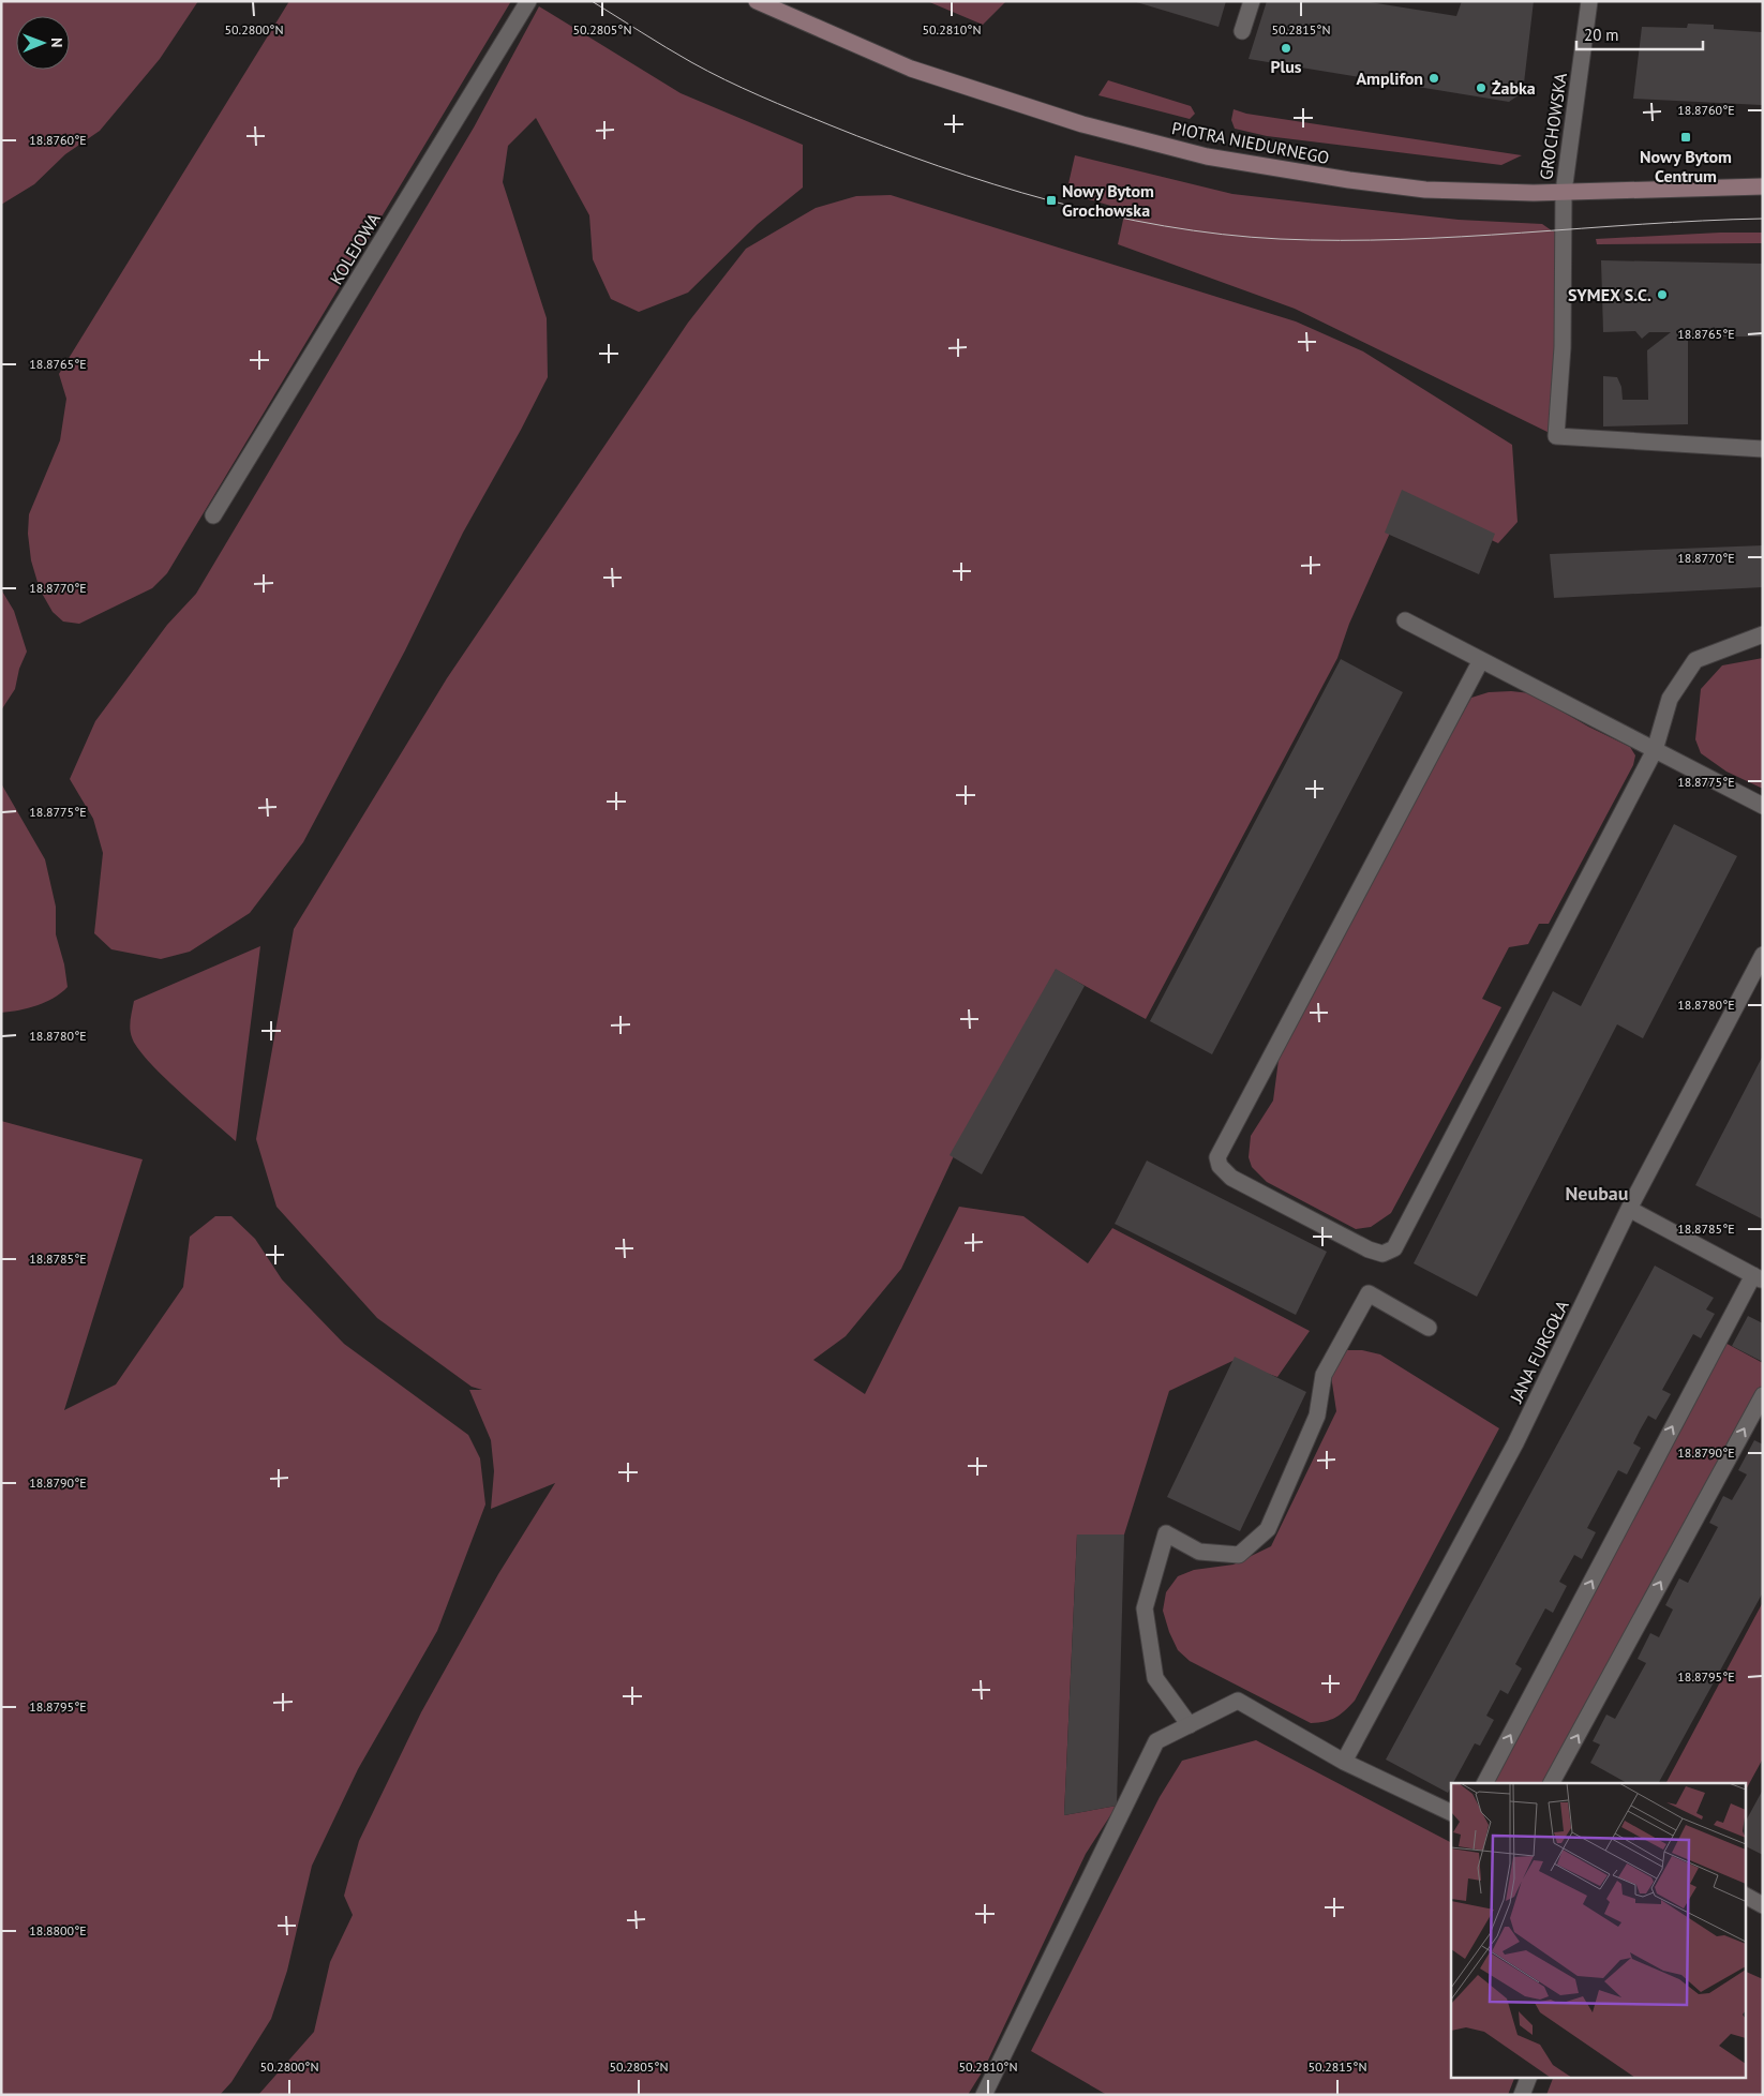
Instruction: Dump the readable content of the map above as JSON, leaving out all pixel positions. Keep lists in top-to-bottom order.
{
  "streets": {
    "street": [
      "GROCHOWSKA",
      "PIOTRA NIEDURNEGO",
      "KOLEJOWA",
      "JANA FURGOŁA"
    ]
  },
  "crossings": [
    ["GROCHOWSKA", "PIOTRA NIEDURNEGO"]
  ],
  "districts": ["Neubau"],
  "places": {
    "other": [
      "Plus",
      "Amplifon",
      "Żabka",
      "SYMEX S.C."
    ],
    "transit": ["Nowy Bytom Centrum", "Nowy Bytom Grochowska"]
  },
  "scale_bar": "20 m",
  "north": "right",
  "coordinates": [
    "50.2800°N",
    "50.2805°N",
    "50.2810°N",
    "50.2815°N",
    "18.8760°E",
    "18.8765°E",
    "18.8770°E",
    "18.8775°E",
    "18.8780°E",
    "18.8785°E",
    "18.8790°E",
    "18.8795°E",
    "18.8800°E"
  ]
}
